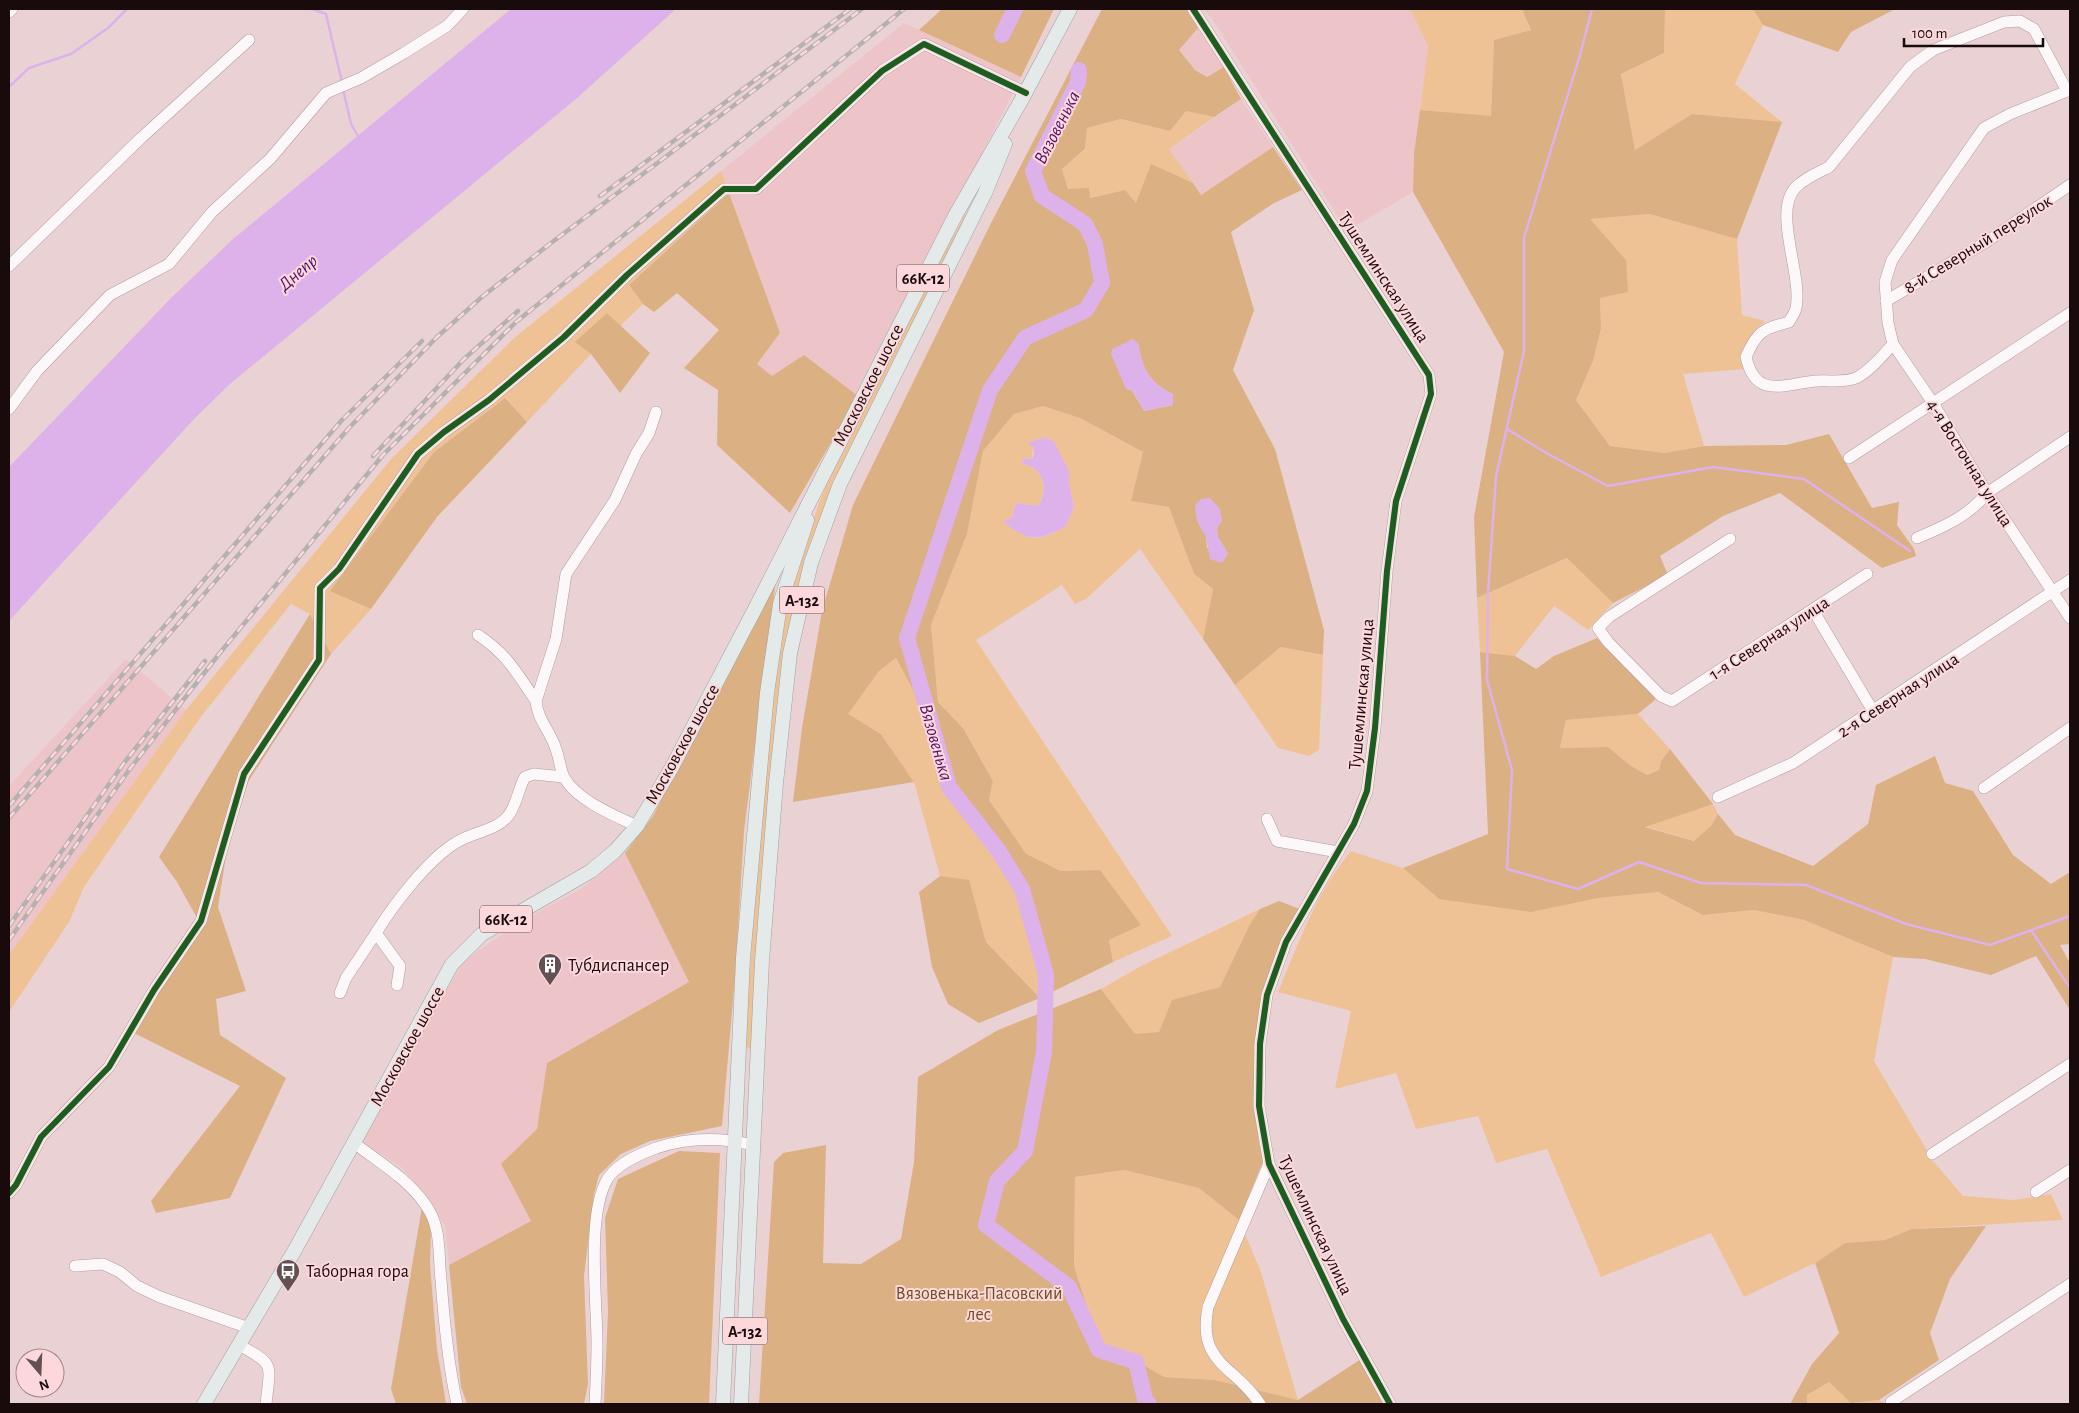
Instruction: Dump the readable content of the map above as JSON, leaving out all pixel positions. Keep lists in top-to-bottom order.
{
  "streets": {
    "main road": ["66К-12", "Московское шоссе", "А-132"],
    "street": [
      "8-й Северный переулок",
      "Тушемлинская улица",
      "4-я Восточная улица",
      "1-я Северная улица",
      "2-я Северная улица"
    ]
  },
  "crossings": [
    ["8-й Северный переулок", "4-я Восточная улица"],
    ["Московское шоссе", "А-132"],
    ["4-я Восточная улица", "2-я Северная улица"]
  ],
  "water": ["Вязовенька", "Днепр"],
  "parks": ["Вязовенька-Пасовский лес"],
  "places": {
    "building": ["Тубдиспансер"],
    "bus stop": ["Таборная гора"]
  },
  "scale_bar": "100 m",
  "north": "bottom"
}
